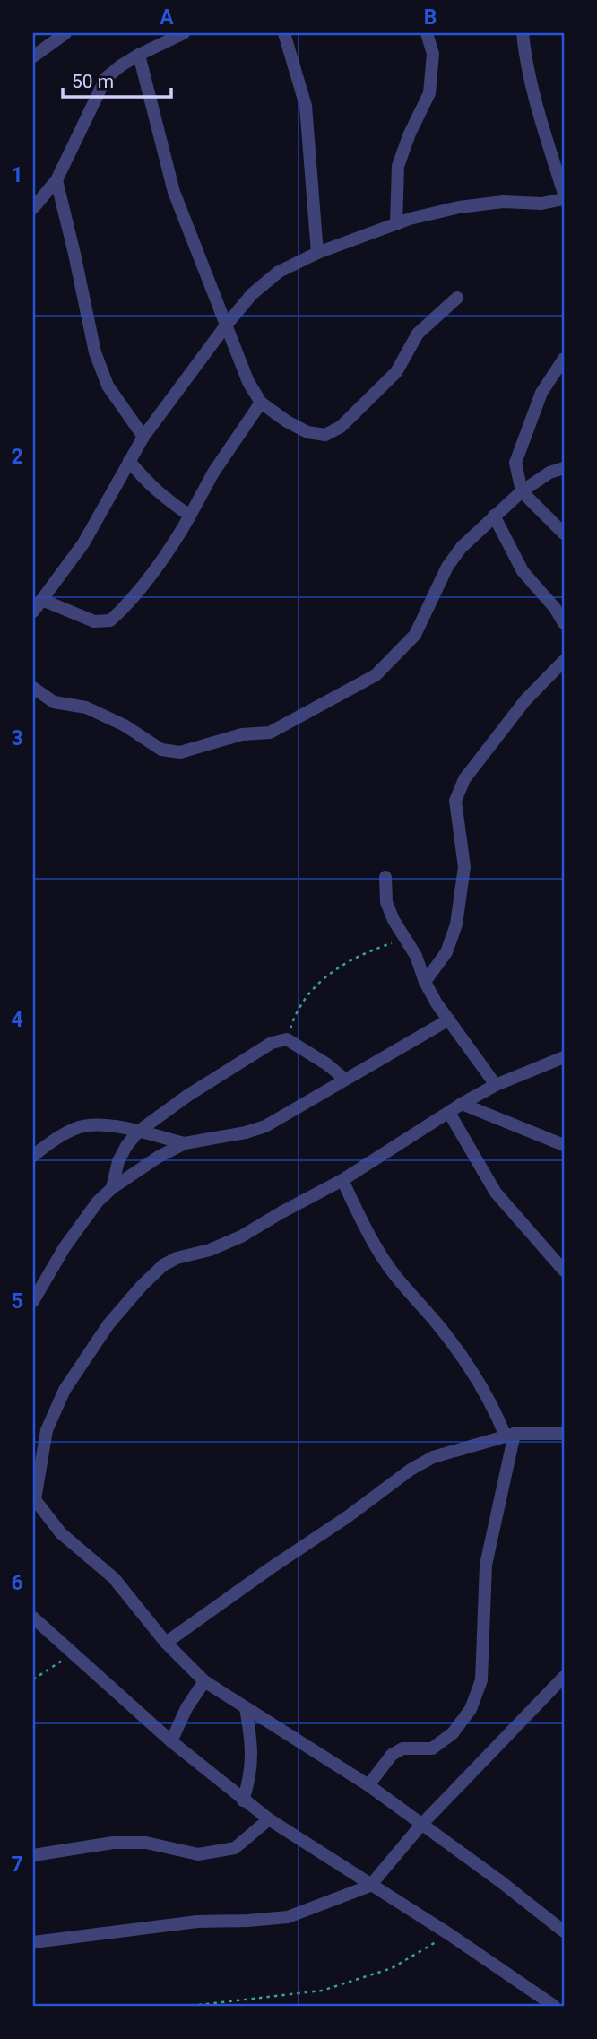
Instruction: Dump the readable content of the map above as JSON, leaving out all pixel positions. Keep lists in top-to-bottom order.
{
  "scale_bar": "50 m",
  "grid": {
    "columns": ["A", "B"],
    "rows": [
      "1",
      "2",
      "3",
      "4",
      "5",
      "6",
      "7"
    ]
  }
}
